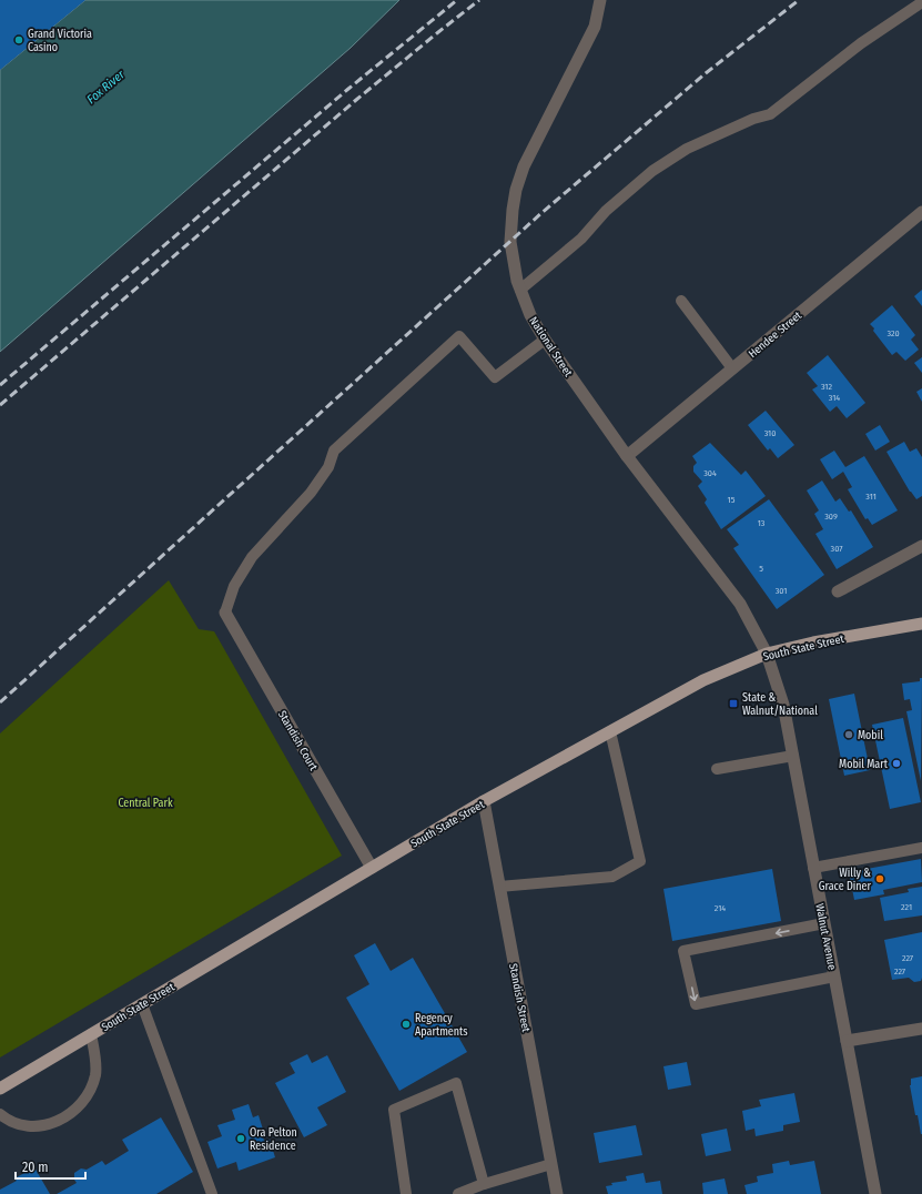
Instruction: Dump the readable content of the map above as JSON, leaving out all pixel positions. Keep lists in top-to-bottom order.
{
  "streets": {
    "main road": ["South State Street"],
    "street": [
      "Hendee Street",
      "National Street",
      "Standish Court",
      "Walnut Avenue",
      "Standish Street"
    ]
  },
  "crossings": [
    ["Hendee Street", "National Street"],
    ["National Street", "South State Street"],
    ["National Street", "Walnut Avenue"],
    ["South State Street", "Standish Court"],
    ["South State Street", "Walnut Avenue"],
    ["South State Street", "Standish Street"]
  ],
  "water": ["Fox River"],
  "parks": ["Central Park"],
  "places": {
    "other": [
      "Grand Victoria Casino",
      "Mobil",
      "Mobil Mart",
      "Willy & Grace Diner",
      "Regency Apartments",
      "Ora Pelton Residence"
    ],
    "transit": ["State & Walnut/National"]
  },
  "house_numbers": [
    "320",
    "312",
    "314",
    "310",
    "304",
    "311",
    "15",
    "309",
    "13",
    "307",
    "5",
    "301",
    "221",
    "214",
    "227",
    "227"
  ],
  "scale_bar": "20 m"
}
